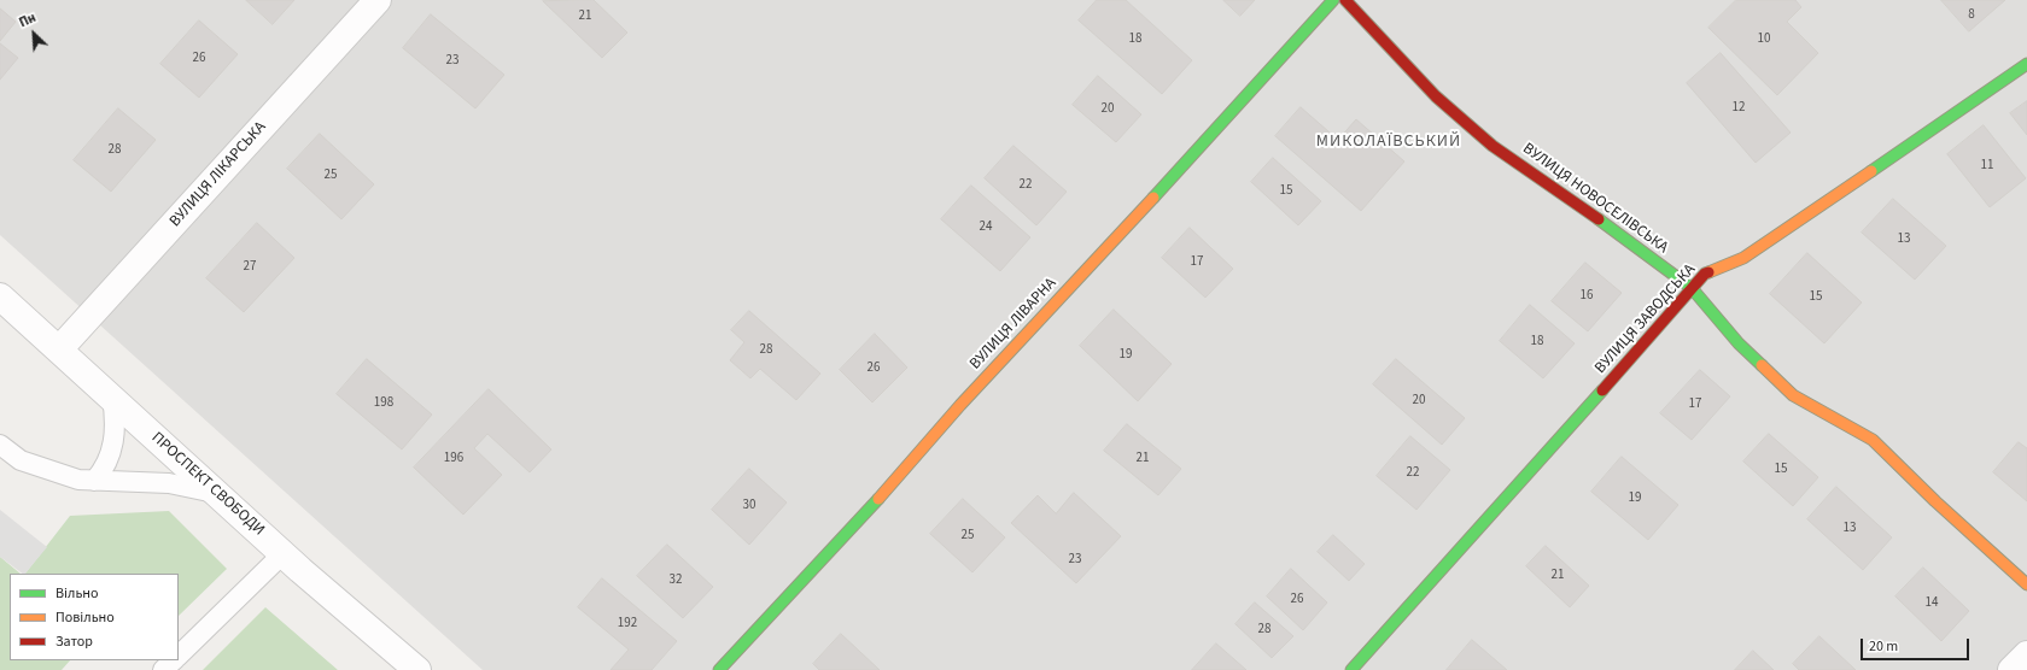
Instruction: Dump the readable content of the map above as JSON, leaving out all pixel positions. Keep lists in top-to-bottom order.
{
  "streets": {
    "street": [
      "ВУЛИЦЯ ЛІКАРСЬКА",
      "ВУЛИЦЯ НОВОСЕЛІВСЬКА",
      "ВУЛИЦЯ ЗАВОДСЬКА",
      "ВУЛИЦЯ ЛІВАРНА",
      "ПРОСПЕКТ СВОБОДИ"
    ]
  },
  "crossings": [
    ["ВУЛИЦЯ ЛІКАРСЬКА", "ПРОСПЕКТ СВОБОДИ"],
    ["ВУЛИЦЯ НОВОСЕЛІВСЬКА", "ВУЛИЦЯ ЗАВОДСЬКА"]
  ],
  "districts": ["МИКОЛАЇВСЬКИЙ"],
  "house_numbers": [
    "8",
    "21",
    "18",
    "10",
    "26",
    "23",
    "12",
    "20",
    "28",
    "11",
    "25",
    "22",
    "15",
    "24",
    "13",
    "17",
    "27",
    "16",
    "15",
    "18",
    "28",
    "19",
    "26",
    "20",
    "198",
    "17",
    "196",
    "21",
    "15",
    "22",
    "19",
    "30",
    "13",
    "25",
    "23",
    "21",
    "32",
    "26",
    "14",
    "192",
    "28"
  ],
  "legend": ["Вільно", "Повільно", "Затор"],
  "scale_bar": "20 m",
  "north": "top left"
}
